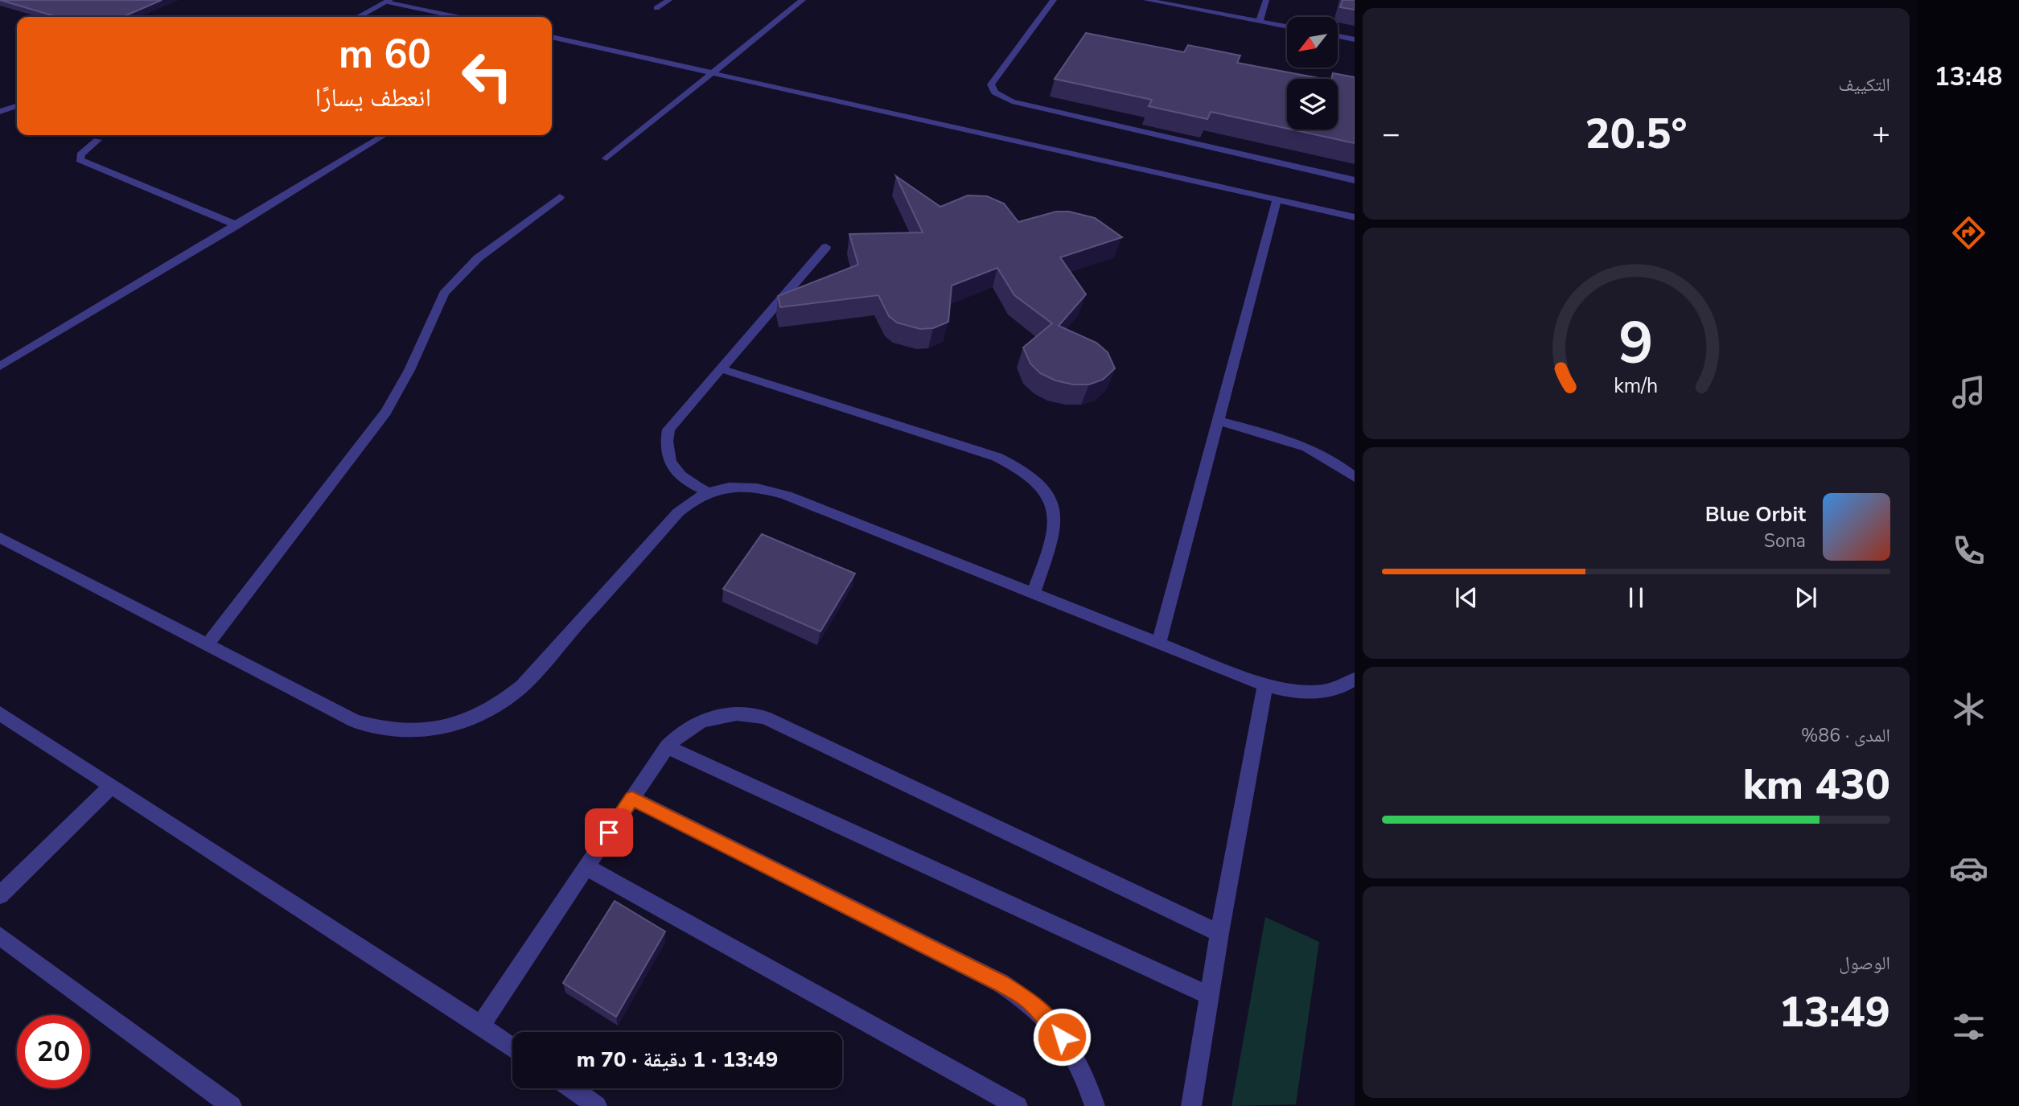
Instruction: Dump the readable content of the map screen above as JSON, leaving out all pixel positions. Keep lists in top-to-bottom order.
{
  "north": "bottom left",
  "page": {
    "tabs": "13:48",
    "tile": [
      "التكييف",
      ["المدى · 86%", "430 km"],
      ["الوصول", "13:49"]
    ],
    "turn": ["60 m", "انعطف يسارًا"],
    "heat": ["−", "20.5°", "+"],
    "song": ["Blue Orbit", "Sona"],
    "limit": "20",
    "trip": "13:49 · 1 دقيقة · 70 m",
    "gauge": ["9", "km/h"]
  }
}
